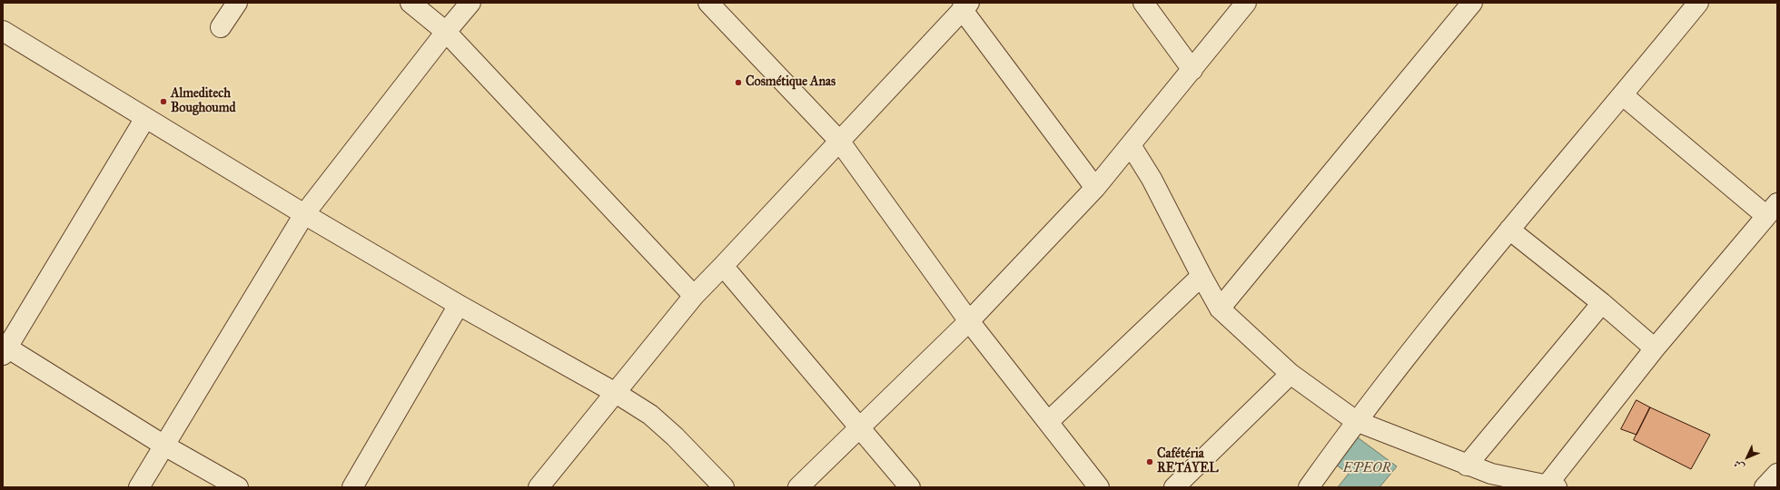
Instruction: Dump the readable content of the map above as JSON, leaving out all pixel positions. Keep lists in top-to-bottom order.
{
  "water": ["EPEOR"],
  "places": ["Cosmétique Anas", "Almeditech Boughoumd", "Cafétéria RETAYEL"],
  "north": "bottom left"
}
